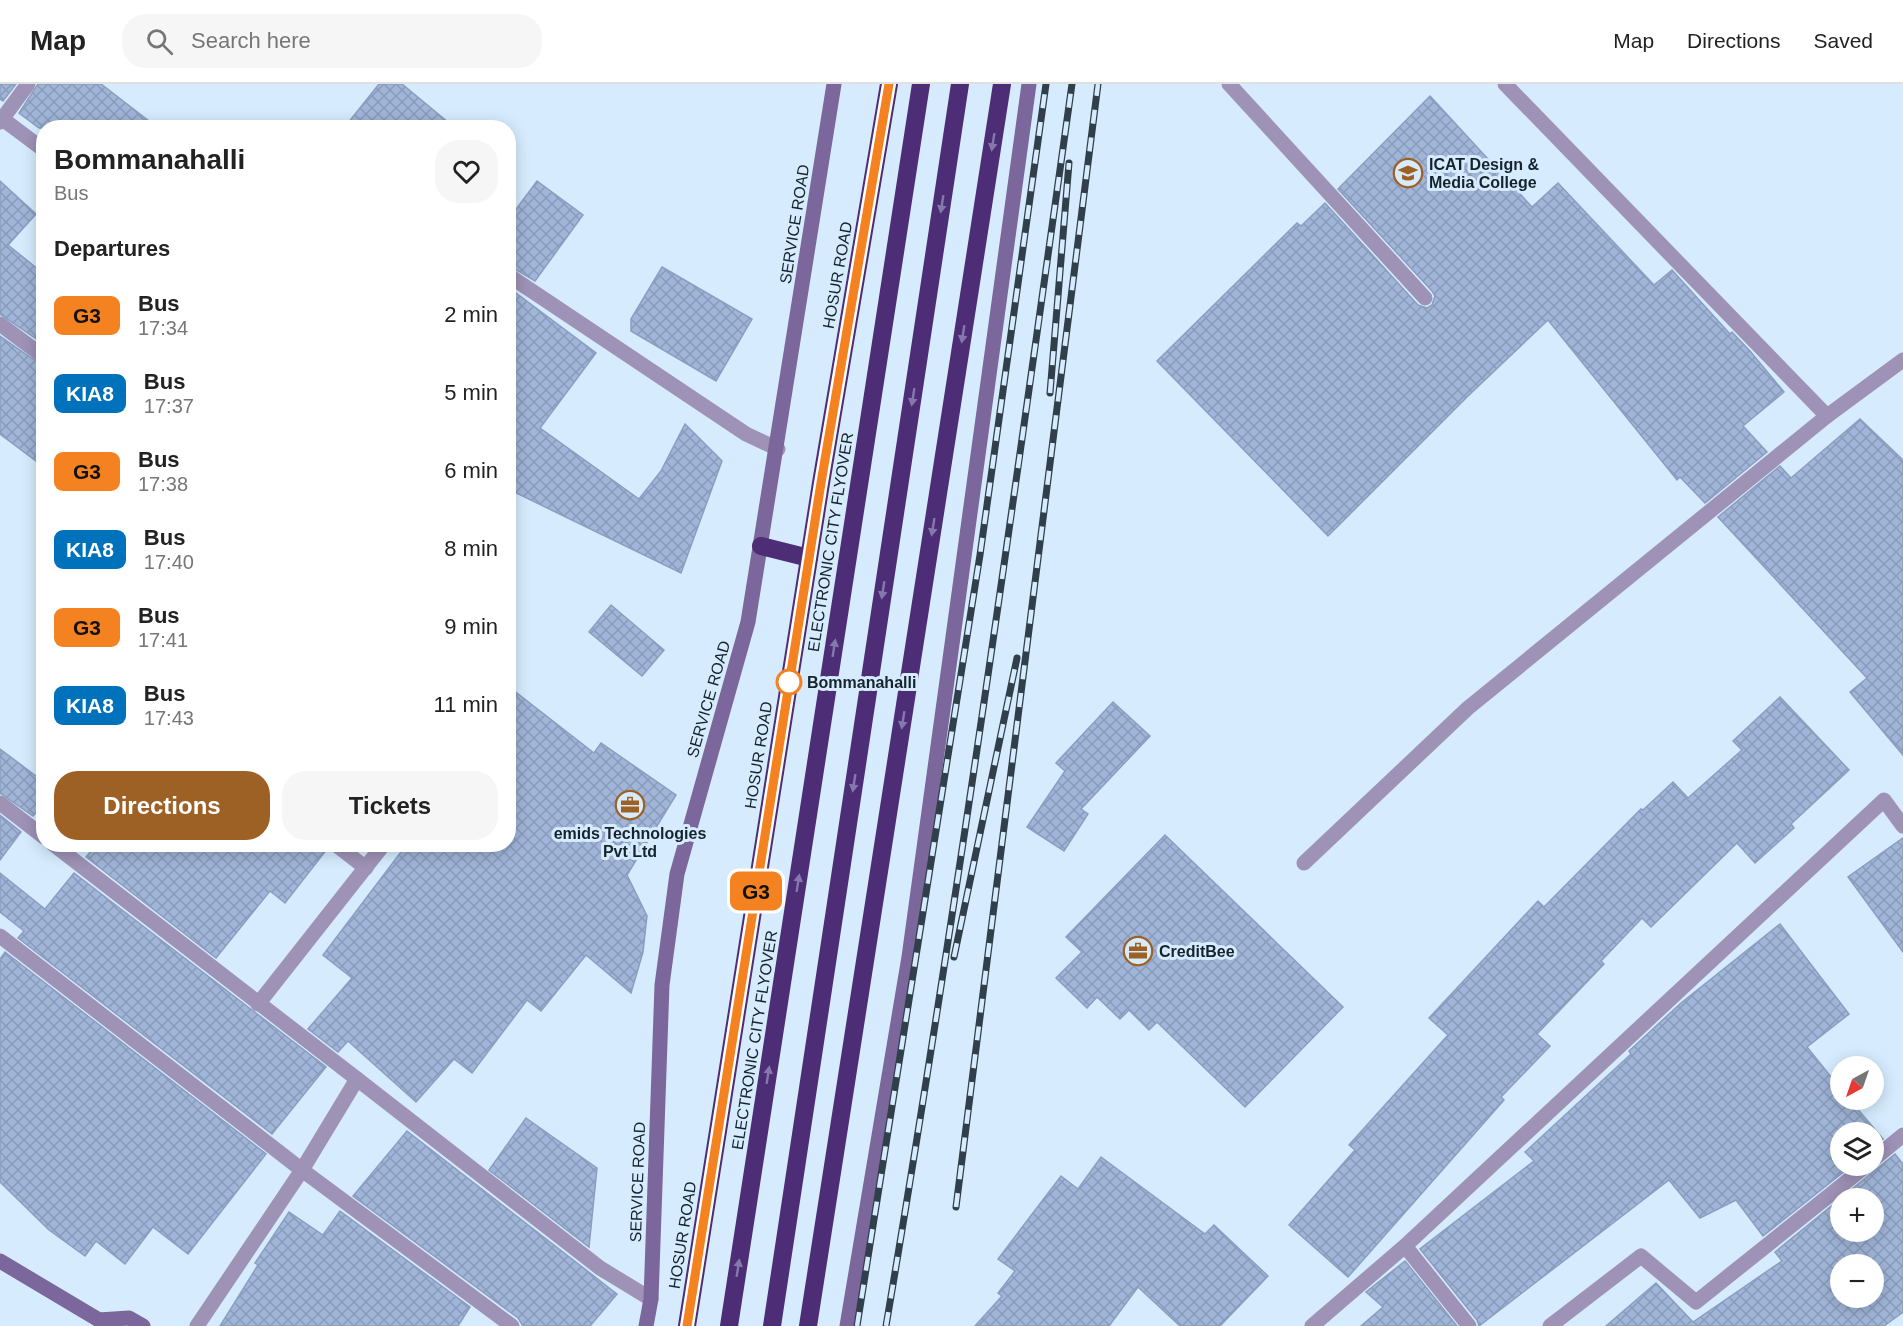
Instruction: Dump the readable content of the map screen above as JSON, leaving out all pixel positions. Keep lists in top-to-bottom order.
{
  "streets": {
    "highway": ["HOSUR ROAD", "ELECTRONIC CITY FLYOVER"],
    "street": ["SERVICE ROAD"]
  },
  "places": {
    "school or university": ["ICAT Design & Media College"],
    "other": ["Bommanahalli"],
    "office": ["emids Technologies Pvt Ltd", "CreditBee"]
  },
  "lines": ["bus line G3"],
  "north": "bottom left",
  "page": {
    "header": "Map",
    "search": "Search here",
    "nav": ["Map", "Directions", "Saved"],
    "on_map": "G3",
    "heading": [
      ["Bommanahalli", "Bus"],
      "Departures"
    ],
    "list": [
      {
        "mark": "G3",
        "name": "Bus",
        "note": "17:34",
        "value": "2 min"
      },
      {
        "mark": "KIA8",
        "name": "Bus",
        "note": "17:37",
        "value": "5 min"
      },
      {
        "mark": "G3",
        "name": "Bus",
        "note": "17:38",
        "value": "6 min"
      },
      {
        "mark": "KIA8",
        "name": "Bus",
        "note": "17:40",
        "value": "8 min"
      },
      {
        "mark": "G3",
        "name": "Bus",
        "note": "17:41",
        "value": "9 min"
      },
      {
        "mark": "KIA8",
        "name": "Bus",
        "note": "17:43",
        "value": "11 min"
      }
    ],
    "buttons": ["Directions", "Tickets"],
    "map_buttons": ["+", "−"]
  }
}
